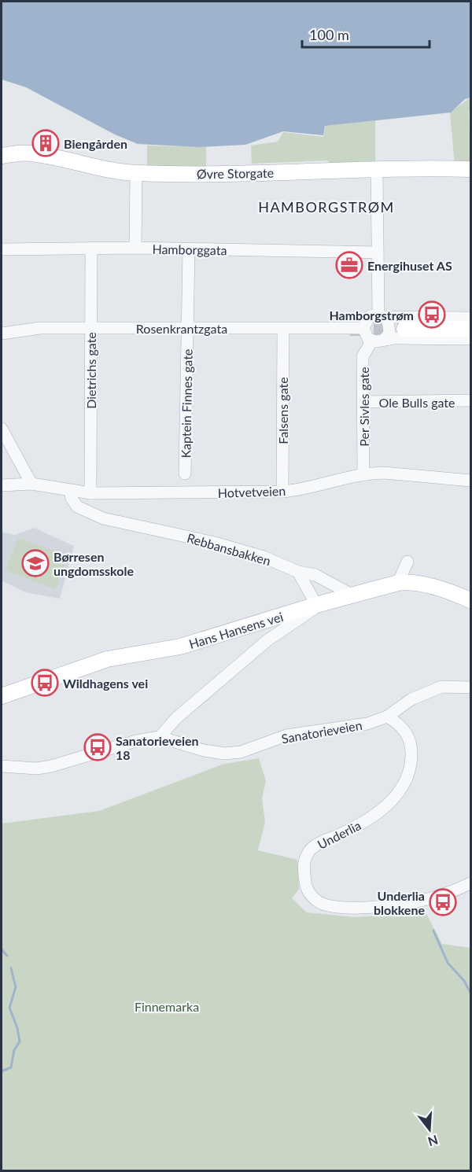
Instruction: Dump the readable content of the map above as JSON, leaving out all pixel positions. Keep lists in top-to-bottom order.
{
  "streets": {
    "main road": ["Øvre Storgate", "Hans Hansens vei"],
    "street": [
      "Hamborggata",
      "Rosenkrantzgata",
      "Dietrichs gate",
      "Ole Bulls gate",
      "Kaptein Finnes gate",
      "Per Sivles gate",
      "Falsens gate",
      "Hotvetveien",
      "Rebbansbakken",
      "Sanatorieveien",
      "Underlia"
    ]
  },
  "crossings": [
    ["Hamborggata", "Dietrichs gate"],
    ["Hamborggata", "Kaptein Finnes gate"],
    ["Rosenkrantzgata", "Dietrichs gate"],
    ["Rosenkrantzgata", "Kaptein Finnes gate"],
    ["Rosenkrantzgata", "Per Sivles gate"],
    ["Rosenkrantzgata", "Falsens gate"],
    ["Dietrichs gate", "Hotvetveien"],
    ["Ole Bulls gate", "Per Sivles gate"],
    ["Per Sivles gate", "Hotvetveien"],
    ["Falsens gate", "Hotvetveien"],
    ["Hotvetveien", "Rebbansbakken"],
    ["Rebbansbakken", "Hans Hansens vei"],
    ["Sanatorieveien", "Underlia"]
  ],
  "districts": ["HAMBORGSTRØM"],
  "parks": ["Finnemarka"],
  "places": {
    "building": ["Biengården"],
    "office": ["Energihuset AS"],
    "bus stop": [
      "Hamborgstrøm",
      "Wildhagens vei",
      "Sanatorieveien 18",
      "Underlia blokkene"
    ],
    "school or university": ["Børresen ungdomsskole"]
  },
  "scale_bar": "100 m",
  "north": "bottom"
}
